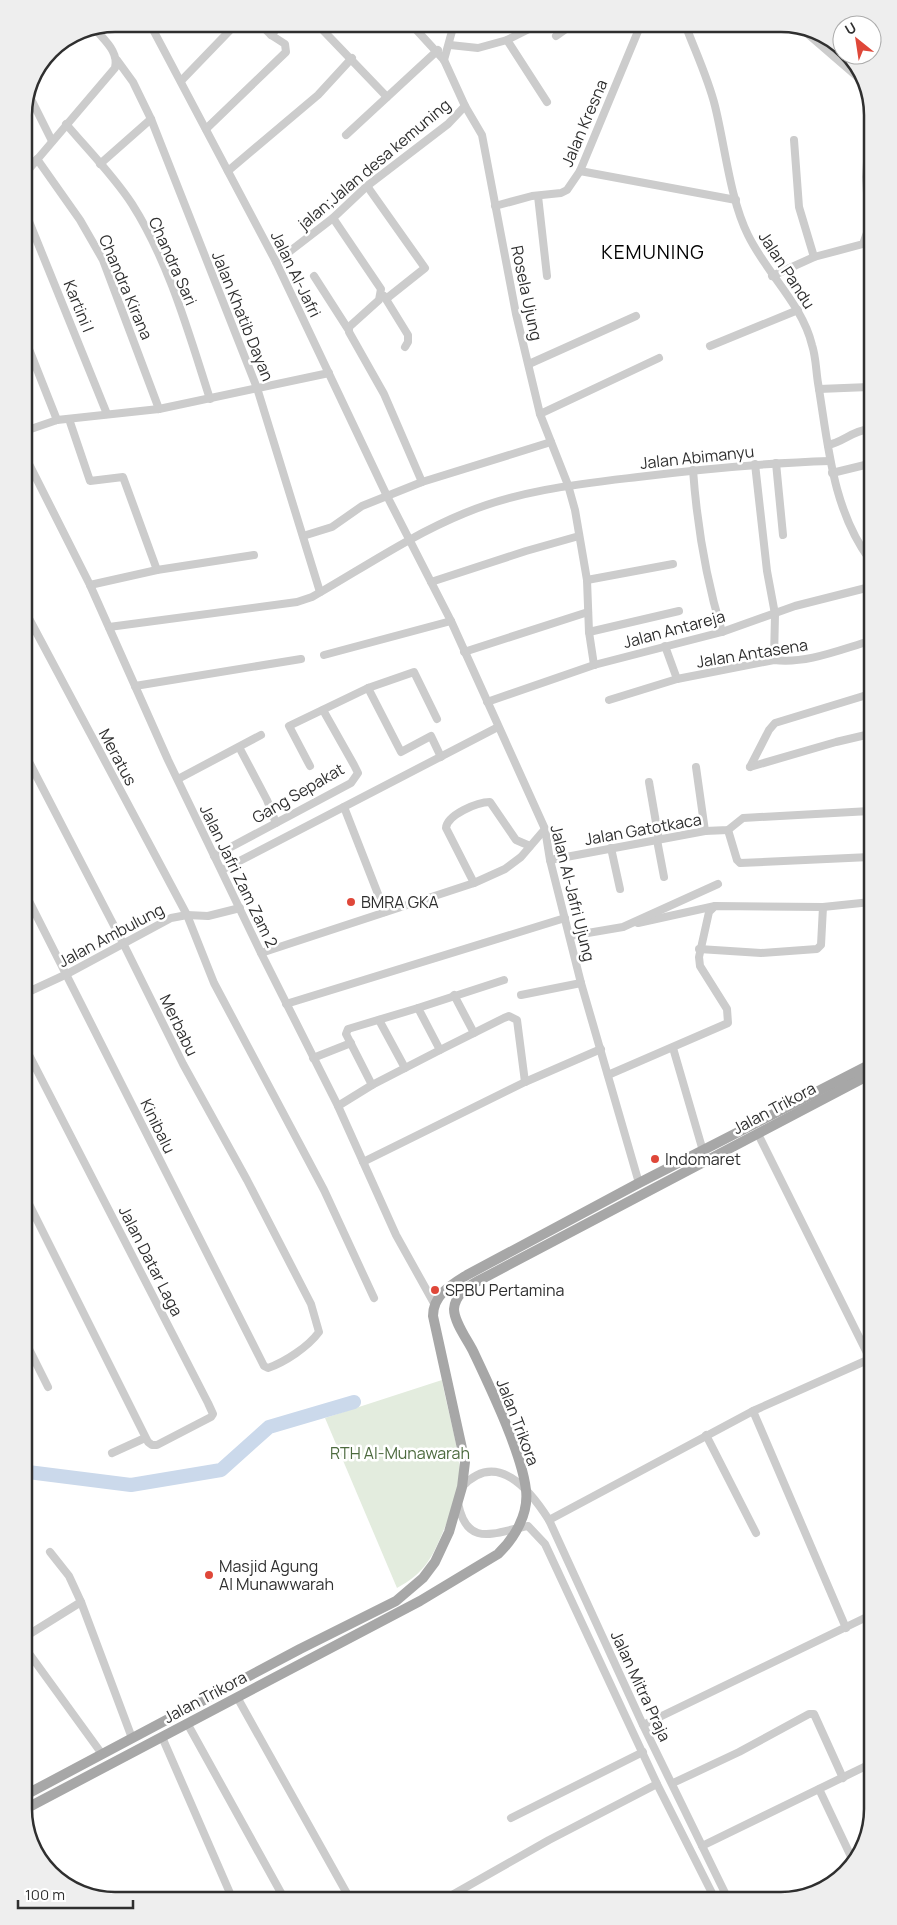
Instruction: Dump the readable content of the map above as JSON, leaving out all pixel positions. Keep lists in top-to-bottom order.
{
  "streets": {
    "main road": ["Jalan Trikora"],
    "street": [
      "Jalan Kresna",
      "jalan;Jalan desa kemuning",
      "Chandra Sari",
      "Jalan Pandu",
      "Jalan Al-Jafri",
      "Chandra Kirana",
      "Rosela Ujung",
      "Kartini I",
      "Jalan Khatib Dayan",
      "Jalan Abimanyu",
      "Jalan Antareja",
      "Jalan Antasena",
      "Meratus",
      "Gang Sepakat",
      "Jalan Gatotkaca",
      "Jalan Jafri Zam Zam 2",
      "Jalan Al-Jafri Ujung",
      "Jalan Ambulung",
      "Merbabu",
      "Kinibalu",
      "Jalan Datar Laga",
      "Jalan Mitra Praja"
    ]
  },
  "crossings": [
    ["Jalan Kresna", "Rosela Ujung"],
    ["jalan;Jalan desa kemuning", "Jalan Al-Jafri"],
    ["jalan;Jalan desa kemuning", "Rosela Ujung"],
    ["Jalan Pandu", "Jalan Abimanyu"],
    ["Jalan Al-Jafri", "Jalan Abimanyu"],
    ["Jalan Al-Jafri", "Jalan Al-Jafri Ujung"],
    ["Rosela Ujung", "Jalan Abimanyu"],
    ["Rosela Ujung", "Jalan Antareja"],
    ["Jalan Khatib Dayan", "Jalan Abimanyu"],
    ["Jalan Abimanyu", "Jalan Jafri Zam Zam 2"],
    ["Jalan Abimanyu", "Jalan Al-Jafri Ujung"],
    ["Jalan Antareja", "Jalan Al-Jafri Ujung"],
    ["Meratus", "Jalan Ambulung"],
    ["Gang Sepakat", "Jalan Jafri Zam Zam 2"],
    ["Jalan Gatotkaca", "Jalan Al-Jafri Ujung"],
    ["Jalan Jafri Zam Zam 2", "Jalan Ambulung"],
    ["Jalan Jafri Zam Zam 2", "Jalan Trikora"],
    ["Jalan Al-Jafri Ujung", "Jalan Trikora"],
    ["Jalan Ambulung", "Merbabu"],
    ["Jalan Ambulung", "Kinibalu"],
    ["Merbabu", "Kinibalu"],
    ["Jalan Trikora", "Jalan Mitra Praja"]
  ],
  "districts": ["KEMUNING"],
  "parks": ["RTH Al-Munawarah"],
  "places": [
    "BMRA GKA",
    "Indomaret",
    "SPBU Pertamina",
    "Masjid Agung Al Munawwarah"
  ],
  "scale_bar": "100 m",
  "north": "top left"
}
